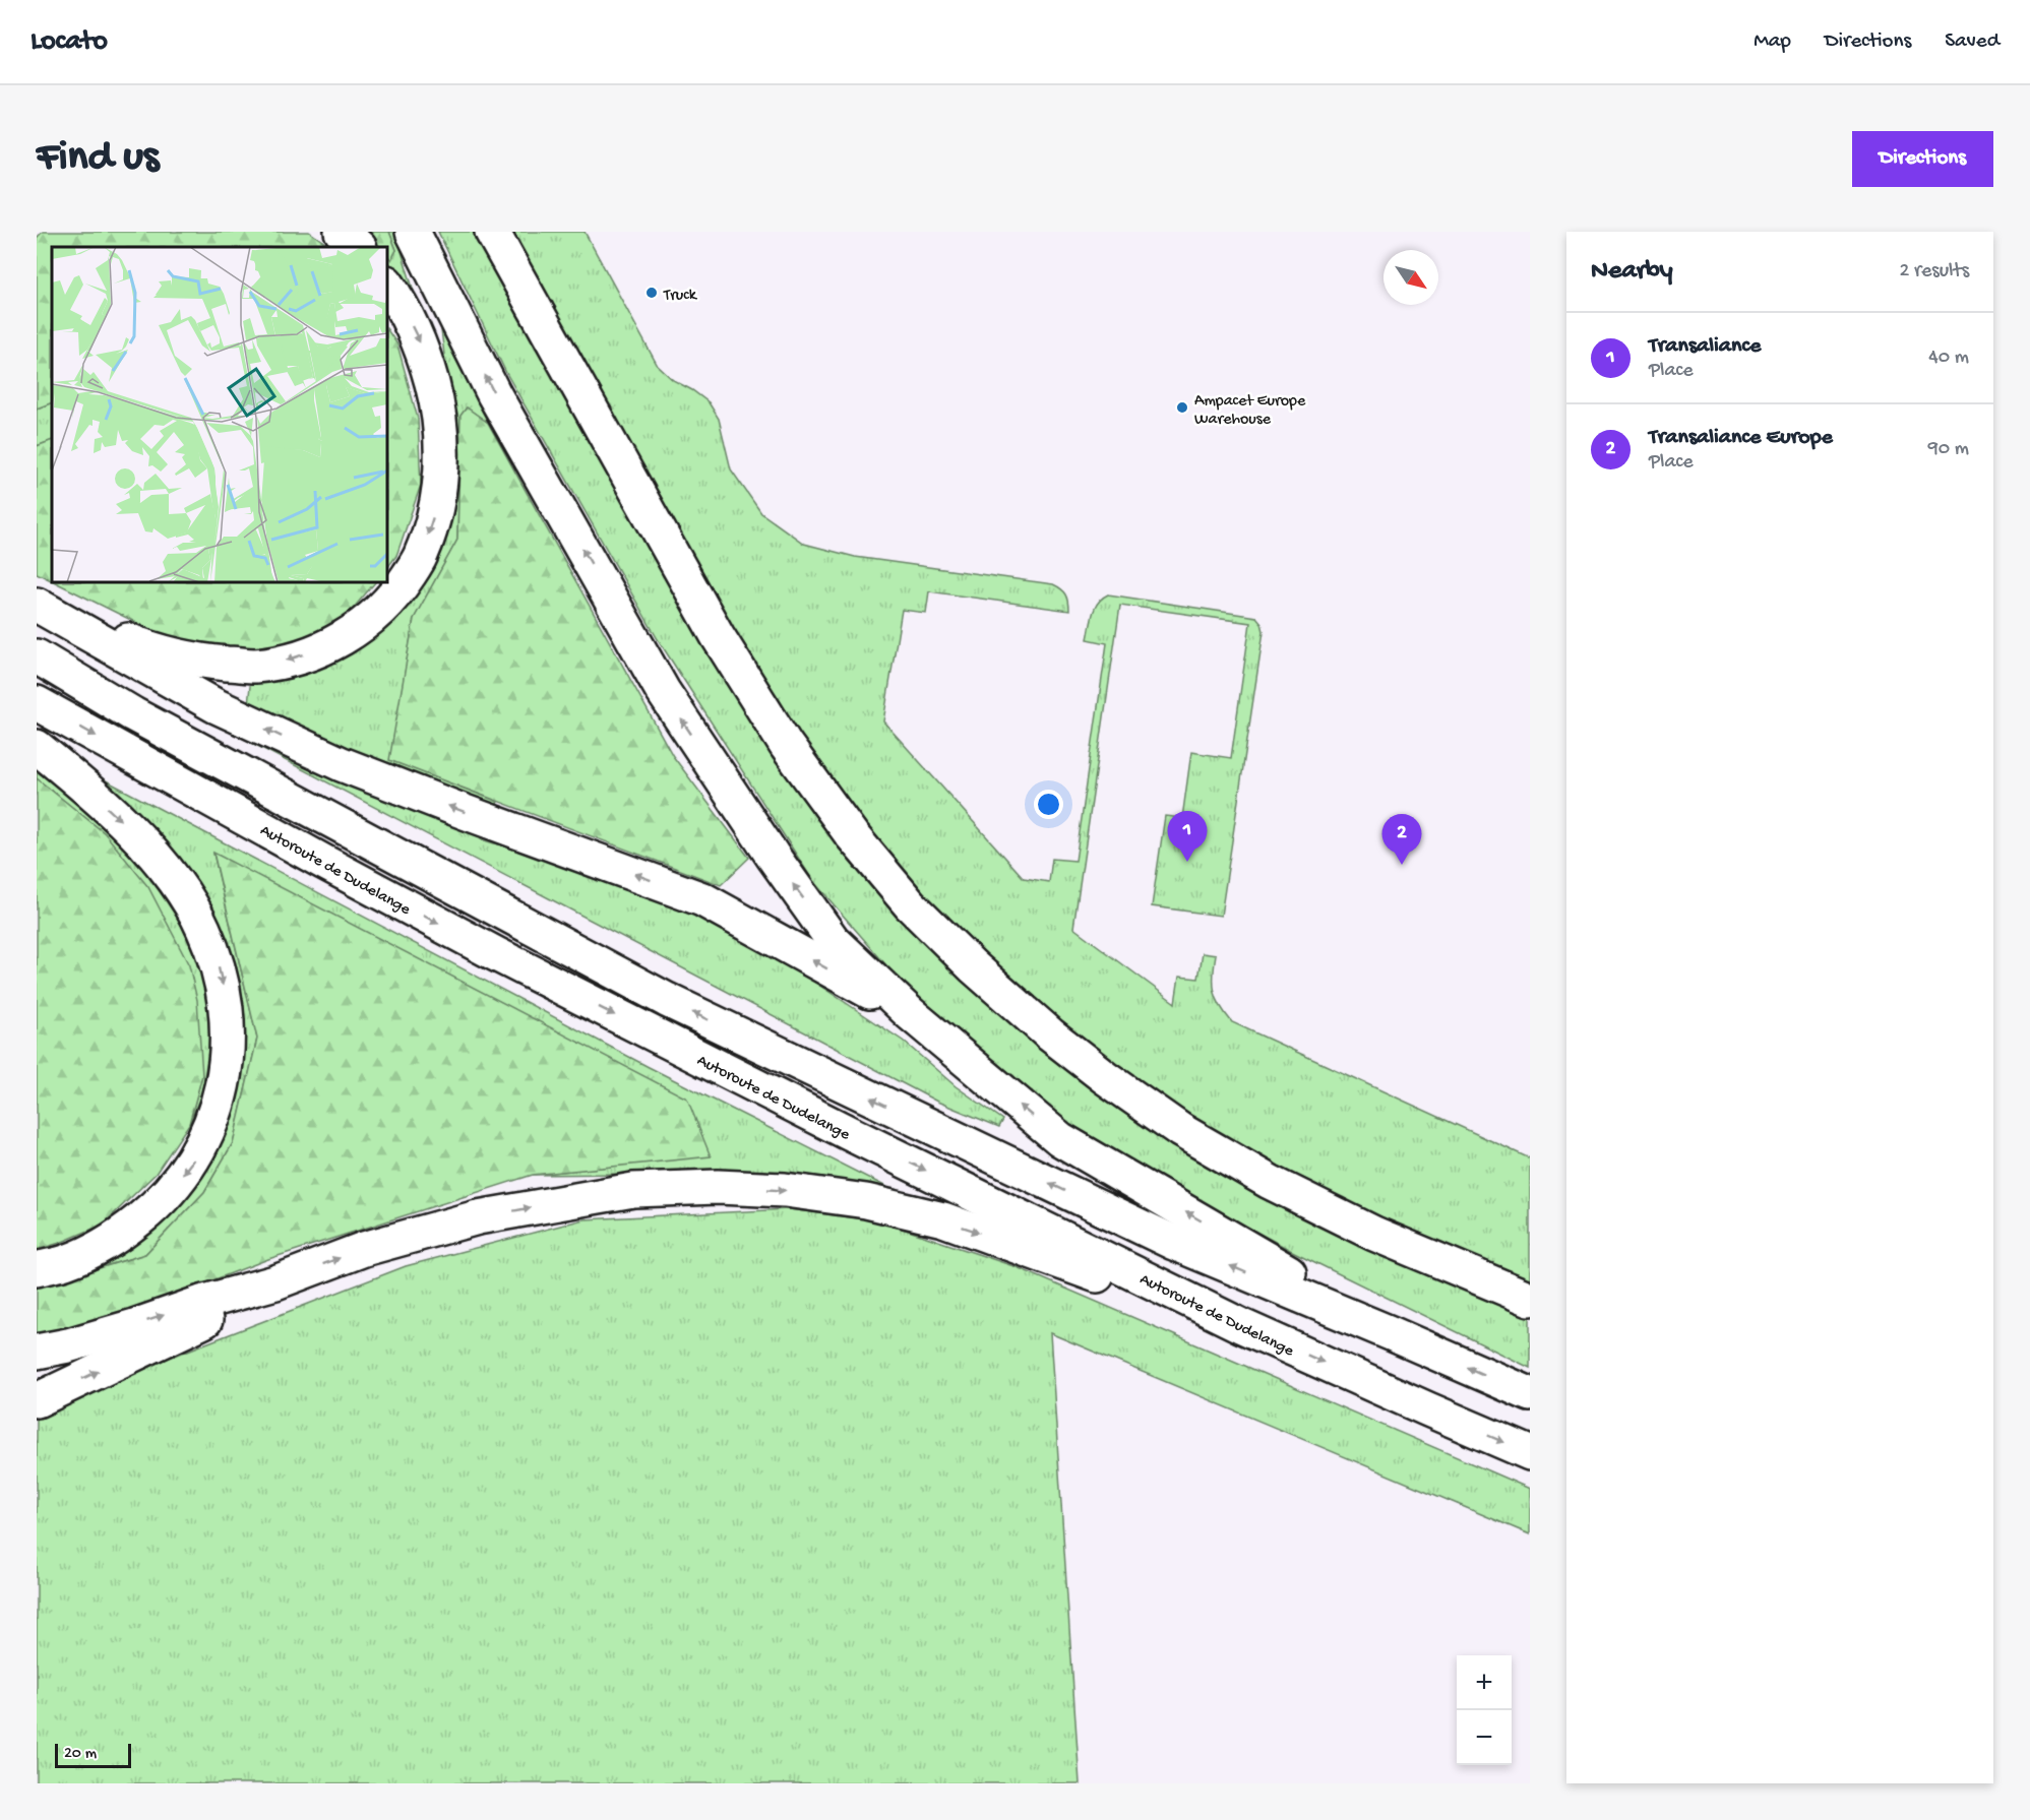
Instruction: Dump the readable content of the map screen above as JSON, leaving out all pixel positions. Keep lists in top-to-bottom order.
{
  "streets": {
    "main road": ["Autoroute de Dudelange"]
  },
  "places": ["Truck", "Ampacet Europe Warehouse"],
  "scale_bar": "20 m",
  "north": "bottom right",
  "page": {
    "header": "Locato",
    "nav": ["Map", "Directions", "Saved"],
    "buttons": "Directions",
    "title": "Find us",
    "heading": ["Nearby", "2 results"],
    "list": [
      {
        "mark": "1",
        "name": "Transaliance",
        "note": "Place",
        "value": "40 m"
      },
      {
        "mark": "2",
        "name": "Transaliance Europe",
        "note": "Place",
        "value": "90 m"
      }
    ],
    "pins": ["1", "2"],
    "map_buttons": ["+", "−"],
    "scale": "20 m"
  }
}
